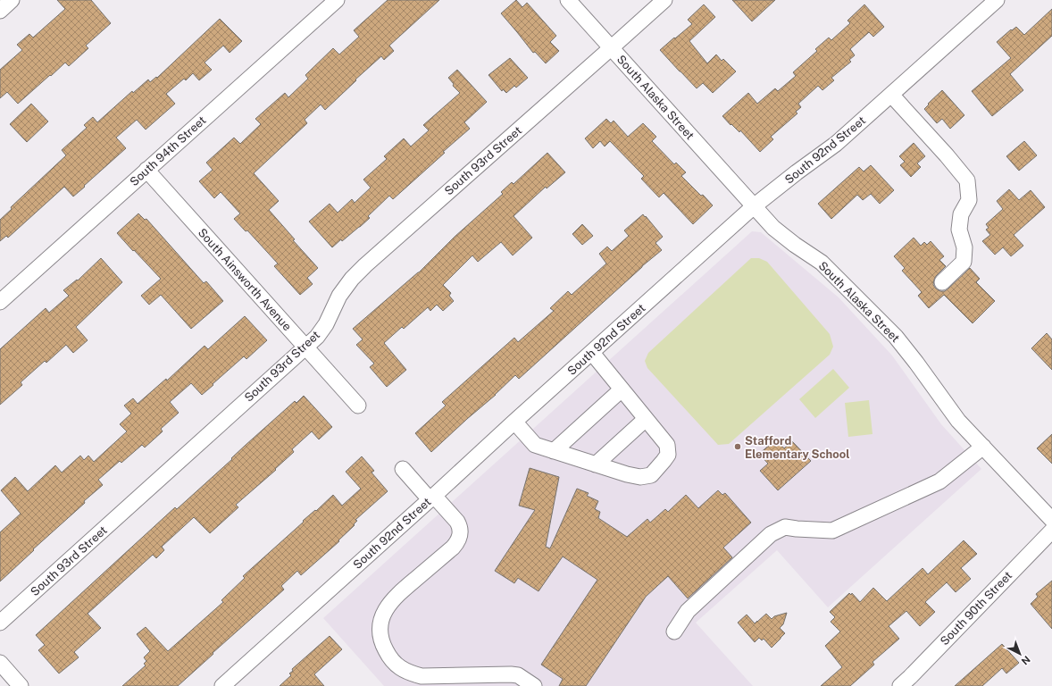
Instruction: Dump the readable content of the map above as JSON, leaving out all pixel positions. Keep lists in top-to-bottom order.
{
  "streets": {
    "street": [
      "South Alaska Street",
      "South 92nd Street",
      "South 94th Street",
      "South 93rd Street",
      "South Ainsworth Avenue",
      "South 90th Street"
    ]
  },
  "crossings": [
    ["South Alaska Street", "South 92nd Street"],
    ["South Alaska Street", "South 93rd Street"],
    ["South 94th Street", "South Ainsworth Avenue"],
    ["South 93rd Street", "South Ainsworth Avenue"]
  ],
  "places": ["Stafford Elementary School"],
  "north": "bottom right"
}
